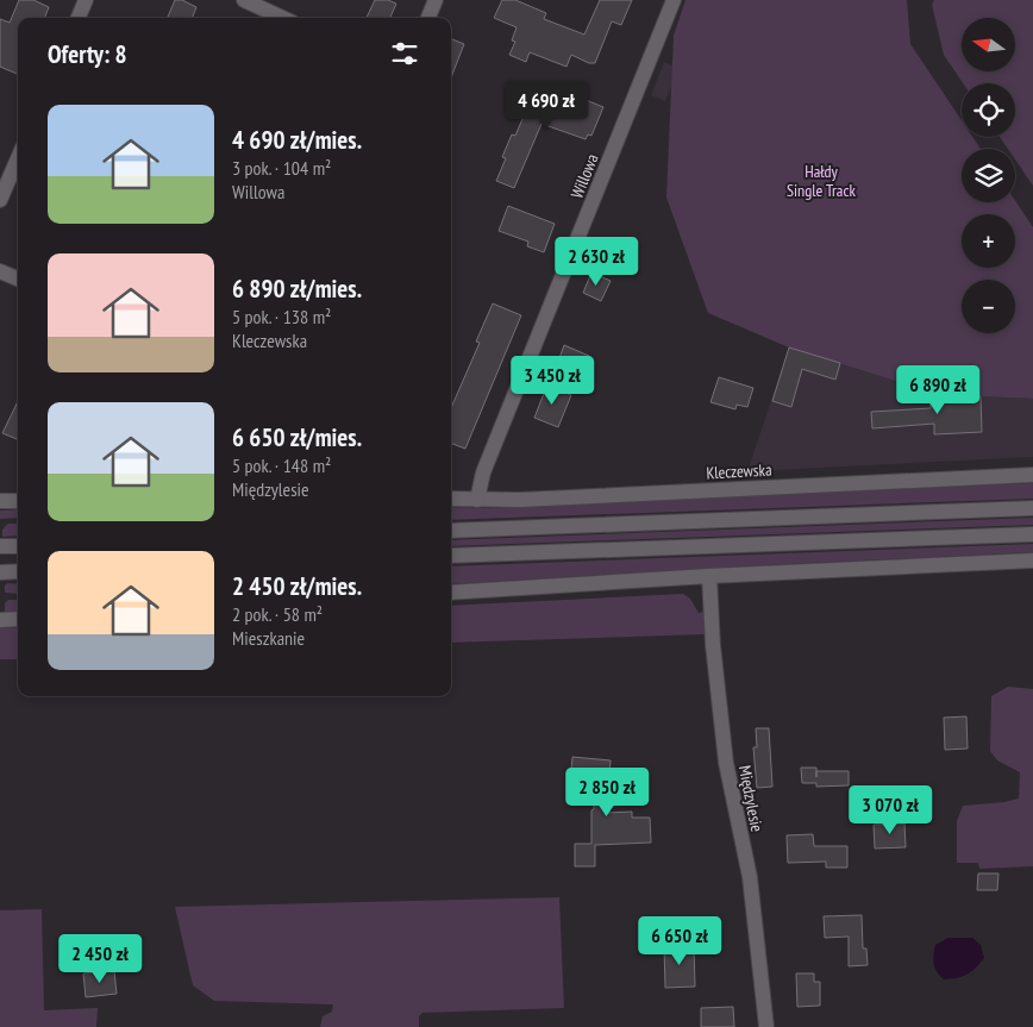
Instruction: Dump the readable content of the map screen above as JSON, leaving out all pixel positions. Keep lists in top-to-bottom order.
{
  "streets": {
    "street": ["Willowa", "Kleczewska", "Międzylesie"]
  },
  "crossings": [
    ["Willowa", "Kleczewska"]
  ],
  "parks": ["Hałdy Single Track"],
  "north": "left",
  "page": {
    "map_buttons": ["+", "−"],
    "heading": "Oferty: 8",
    "price": [
      "4 690 zł",
      "2 630 zł",
      "3 450 zł",
      "6 890 zł",
      "2 850 zł",
      "3 070 zł",
      "6 650 zł",
      "2 450 zł"
    ],
    "list": [
      {
        "name": "4 690 zł/mies.",
        "note": "3 pok. · 104 m² · Willowa"
      },
      {
        "name": "6 890 zł/mies.",
        "note": "5 pok. · 138 m² · Kleczewska"
      },
      {
        "name": "6 650 zł/mies.",
        "note": "5 pok. · 148 m² · Międzylesie"
      },
      {
        "name": "2 450 zł/mies.",
        "note": "2 pok. · 58 m² · Mieszkanie"
      }
    ]
  }
}
